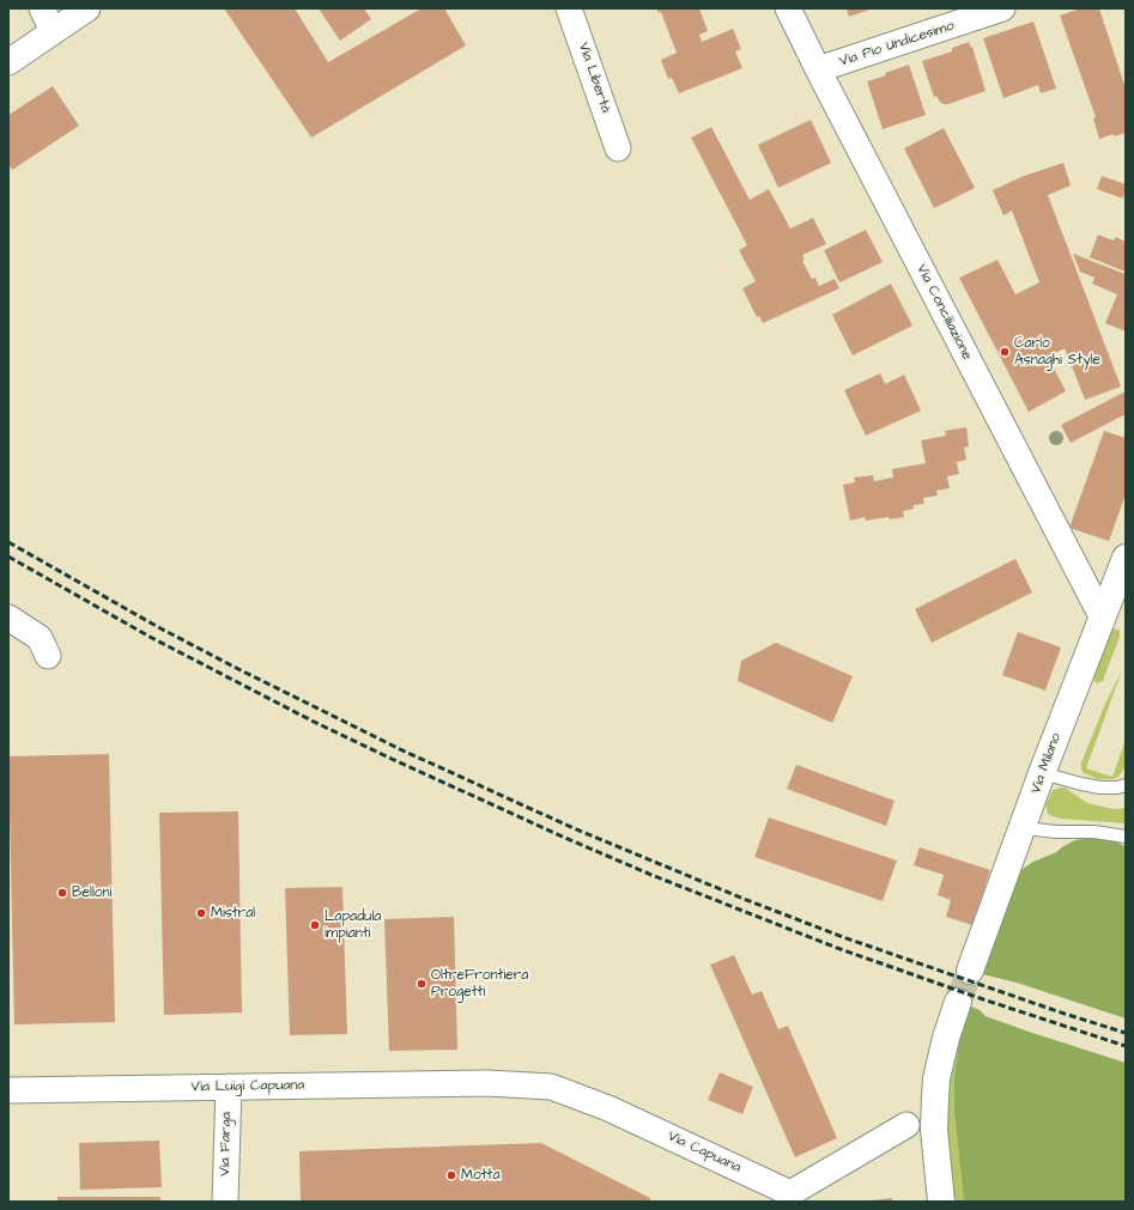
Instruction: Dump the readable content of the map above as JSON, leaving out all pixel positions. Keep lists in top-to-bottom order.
{
  "streets": {
    "street": [
      "Via Pio Undicesimo",
      "Via Libertà",
      "Via Conciliazione",
      "Via Milano",
      "Via Luigi Capuana",
      "Via Farga",
      "Via Capuana"
    ]
  },
  "crossings": [
    ["Via Pio Undicesimo", "Via Conciliazione"],
    ["Via Conciliazione", "Via Milano"],
    ["Via Luigi Capuana", "Via Farga"],
    ["Via Luigi Capuana", "Via Capuana"]
  ],
  "places": [
    "Carlo Asnaghi Style",
    "Belloni",
    "Mistral",
    "Lapadula impianti",
    "OltreFrontiera Progetti",
    "Motta"
  ]
}
